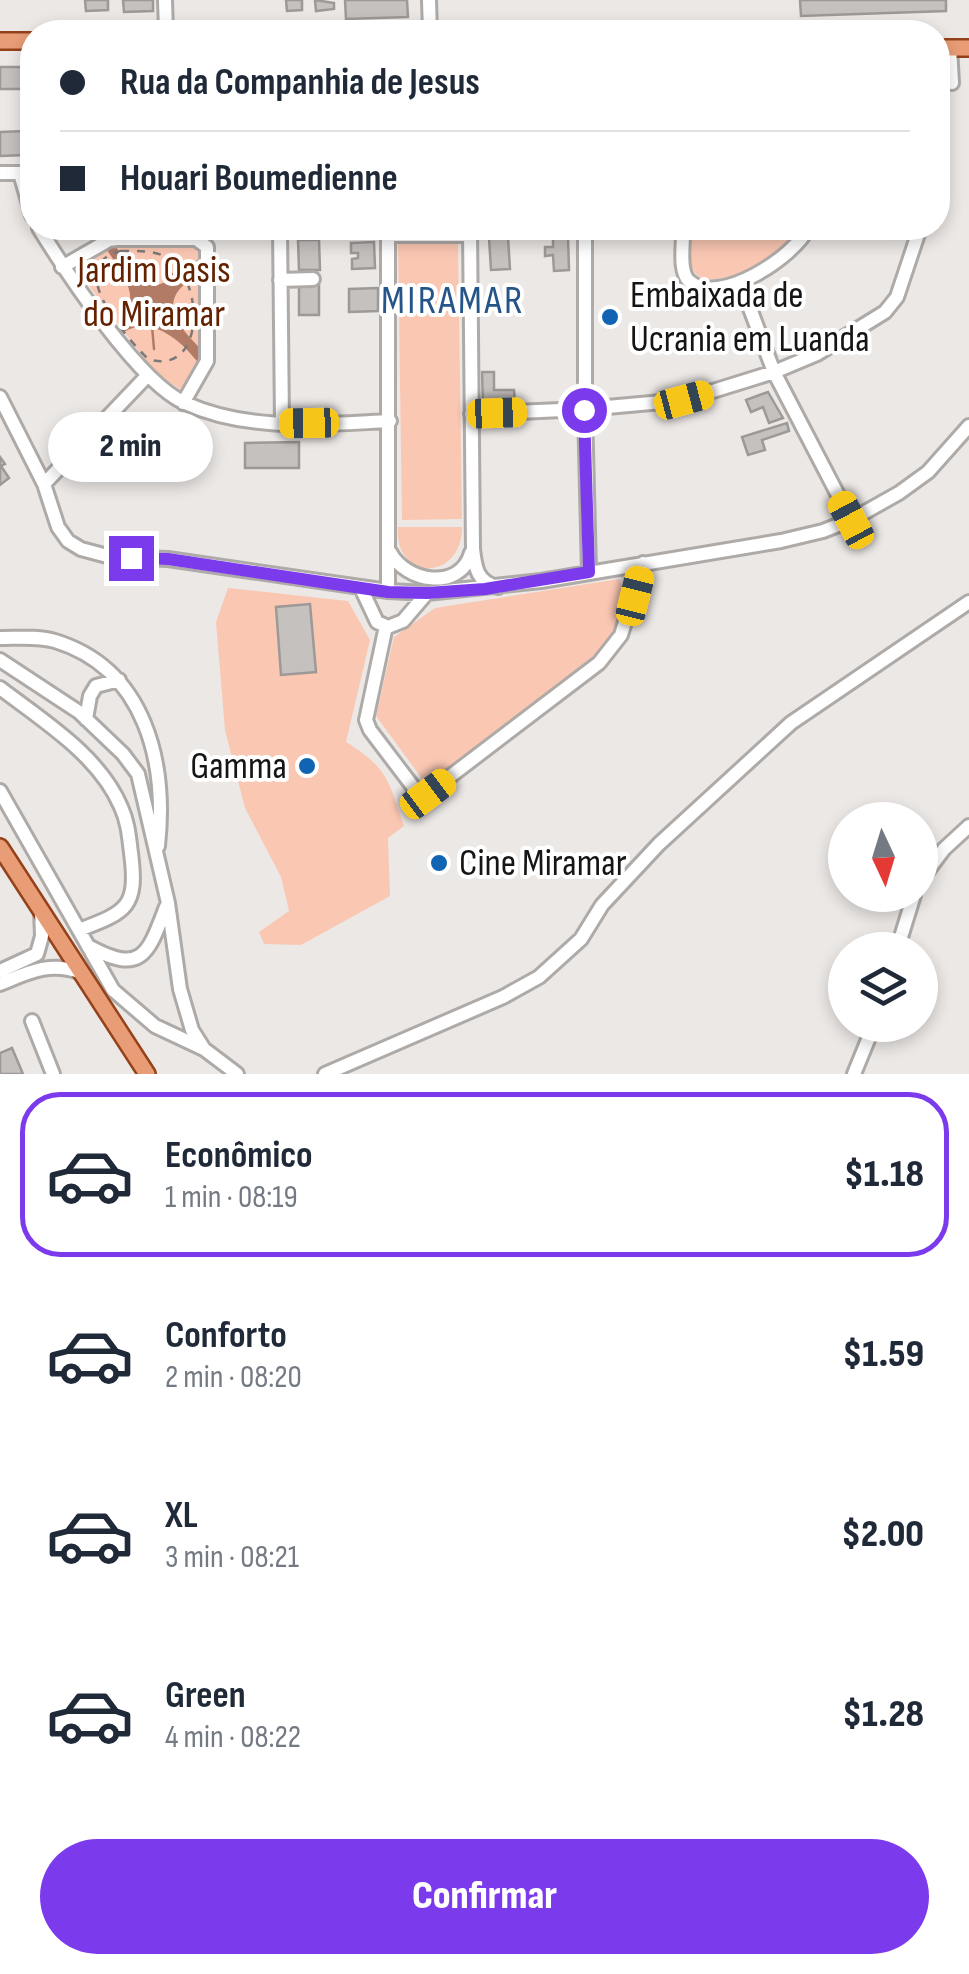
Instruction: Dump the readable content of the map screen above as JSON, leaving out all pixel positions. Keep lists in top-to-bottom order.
{
  "districts": ["MIRAMAR"],
  "parks": ["Jardim Oasis do Miramar"],
  "places": ["Embaixada de Ucrania em Luanda", "Gamma", "Cine Miramar"],
  "north": "bottom",
  "page": {
    "banner": ["Rua da Companhia de Jesus", "Houari Boumedienne"],
    "bubble": "2 min",
    "list": [
      {
        "name": "Econômico",
        "note": "1 min · 08:19",
        "value": "$1.18"
      },
      {
        "name": "Conforto",
        "note": "2 min · 08:20",
        "value": "$1.59"
      },
      {
        "name": "XL",
        "note": "3 min · 08:21",
        "value": "$2.00"
      },
      {
        "name": "Green",
        "note": "4 min · 08:22",
        "value": "$1.28"
      }
    ],
    "buttons": "Confirmar"
  }
}
